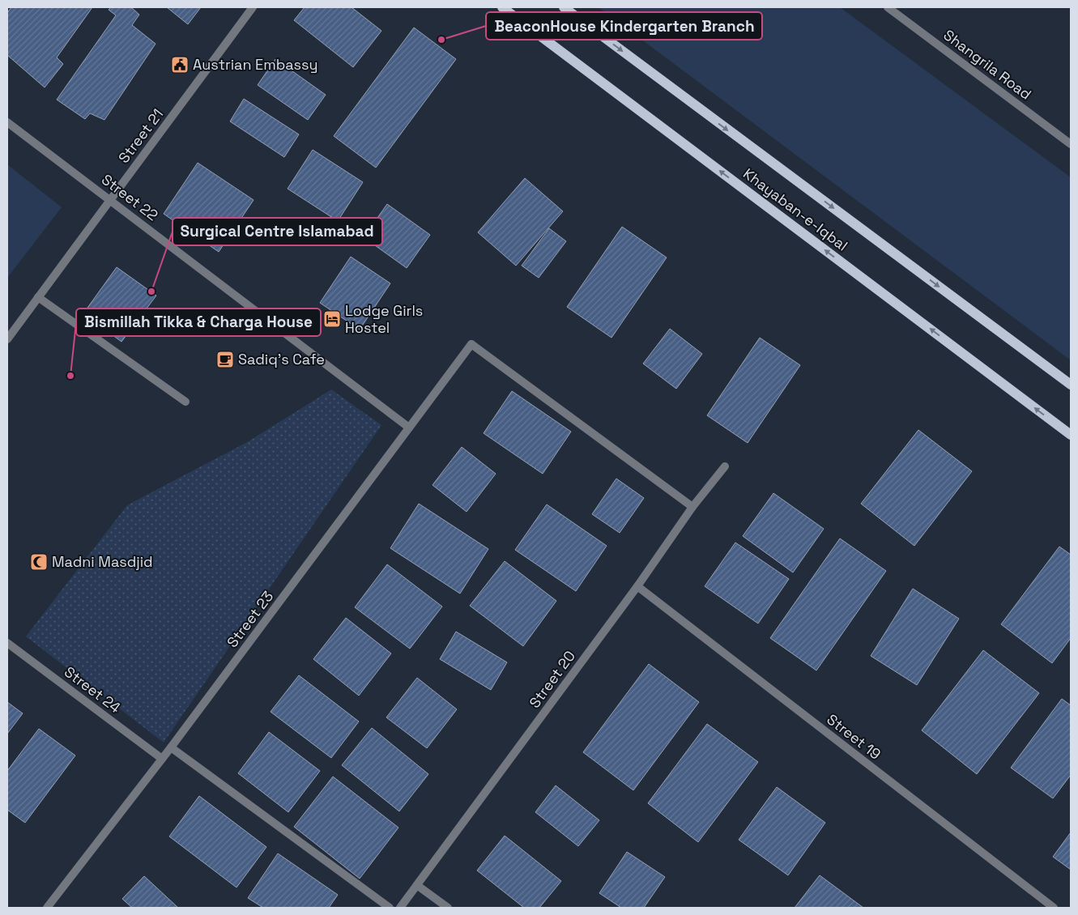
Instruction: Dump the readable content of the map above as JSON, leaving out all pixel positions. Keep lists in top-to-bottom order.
{
  "streets": {
    "main road": ["Khayaban-e-Iqbal"],
    "street": [
      "Shangrila Road",
      "Street 21",
      "Street 22",
      "Street 23",
      "Street 20",
      "Street 24",
      "Street 19"
    ]
  },
  "crossings": [
    ["Street 21", "Street 22"],
    ["Street 22", "Street 23"],
    ["Street 23", "Street 20"],
    ["Street 23", "Street 24"],
    ["Street 20", "Street 19"]
  ],
  "places": {
    "other": ["BeaconHouse Kindergarten Branch", "Surgical Centre Islamabad", "Bismillah Tikka & Charga House"],
    "public building": ["Austrian Embassy"],
    "hotel": ["Lodge Girls Hostel"],
    "cafe": ["Sadiq's Cafe"],
    "mosque": ["Madni Masdjid"]
  }
}
